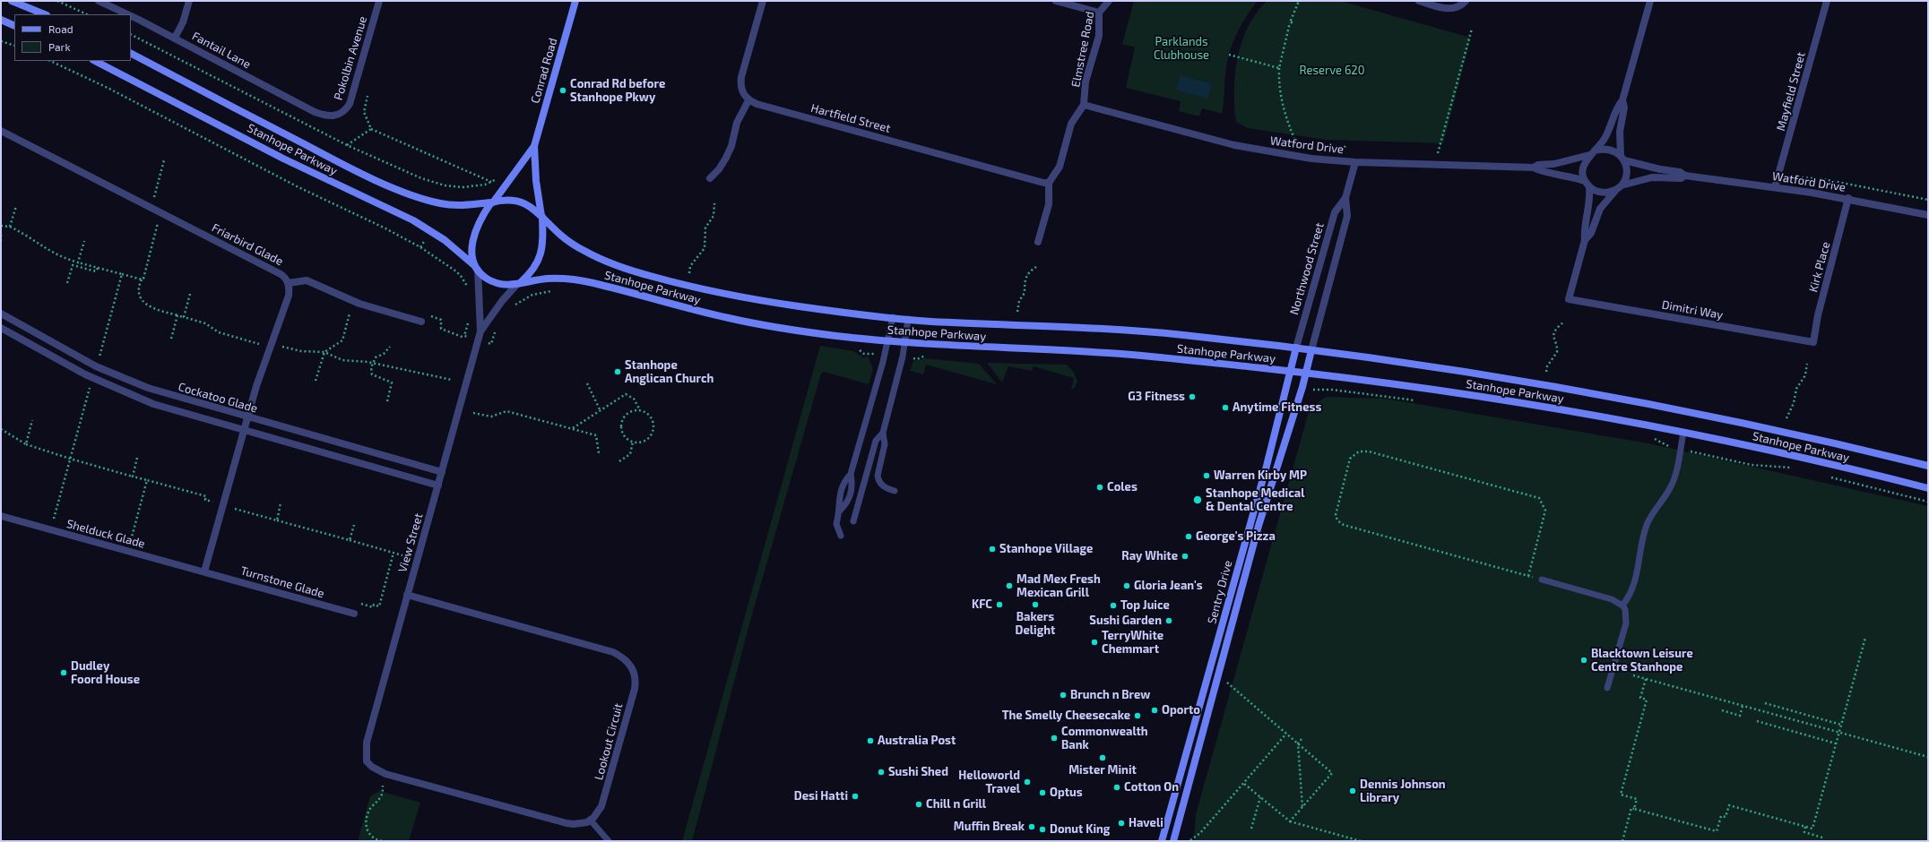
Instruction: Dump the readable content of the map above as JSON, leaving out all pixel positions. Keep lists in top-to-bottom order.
{
  "streets": {
    "main road": ["Conrad Road", "Stanhope Parkway", "Sentry Drive"],
    "street": [
      "Elmstree Road",
      "Fantail Lane",
      "Pokolbin Avenue",
      "Mayfield Street",
      "Hartfield Street",
      "Watford Drive",
      "Friarbird Glade",
      "Kirk Place",
      "Northwood Street",
      "Dimitri Way",
      "Cockatoo Glade",
      "Shelduck Glade",
      "View Street",
      "Turnstone Glade",
      "Lookout Circuit"
    ]
  },
  "crossings": [
    ["Elmstree Road", "Hartfield Street"],
    ["Elmstree Road", "Watford Drive"],
    ["Fantail Lane", "Pokolbin Avenue"],
    ["Conrad Road", "Stanhope Parkway"],
    ["Conrad Road", "View Street"],
    ["Mayfield Street", "Watford Drive"],
    ["Watford Drive", "Kirk Place"],
    ["Watford Drive", "Northwood Street"],
    ["Stanhope Parkway", "Northwood Street"],
    ["Stanhope Parkway", "View Street"],
    ["Stanhope Parkway", "Sentry Drive"],
    ["Friarbird Glade", "Cockatoo Glade"],
    ["Friarbird Glade", "Shelduck Glade"],
    ["Friarbird Glade", "Turnstone Glade"],
    ["Kirk Place", "Dimitri Way"],
    ["Northwood Street", "Sentry Drive"],
    ["Cockatoo Glade", "View Street"],
    ["Shelduck Glade", "Turnstone Glade"],
    ["View Street", "Lookout Circuit"]
  ],
  "parks": ["Parklands Clubhouse", "Reserve 620"],
  "places": [
    "Conrad Rd before Stanhope Pkwy",
    "Stanhope Anglican Church",
    "G3 Fitness",
    "Anytime Fitness",
    "Warren Kirby MP",
    "Coles",
    "Stanhope Medical & Dental Centre",
    "George's Pizza",
    "Stanhope Village",
    "Ray White",
    "Mad Mex Fresh Mexican Grill",
    "Gloria Jean's",
    "KFC",
    "Bakers Delight",
    "Top Juice",
    "Sushi Garden",
    "TerryWhite Chemmart",
    "Blacktown Leisure Centre Stanhope",
    "Dudley Foord House",
    "Brunch n Brew",
    "Oporto",
    "The Smelly Cheesecake",
    "Commonwealth Bank",
    "Australia Post",
    "Mister Minit",
    "Sushi Shed",
    "Helloworld Travel",
    "Cotton On",
    "Dennis Johnson Library",
    "Optus",
    "Desi Hatti",
    "Chill n Grill",
    "Haveli",
    "Muffin Break",
    "Donut King"
  ],
  "legend": ["Road", "Park"]
}
